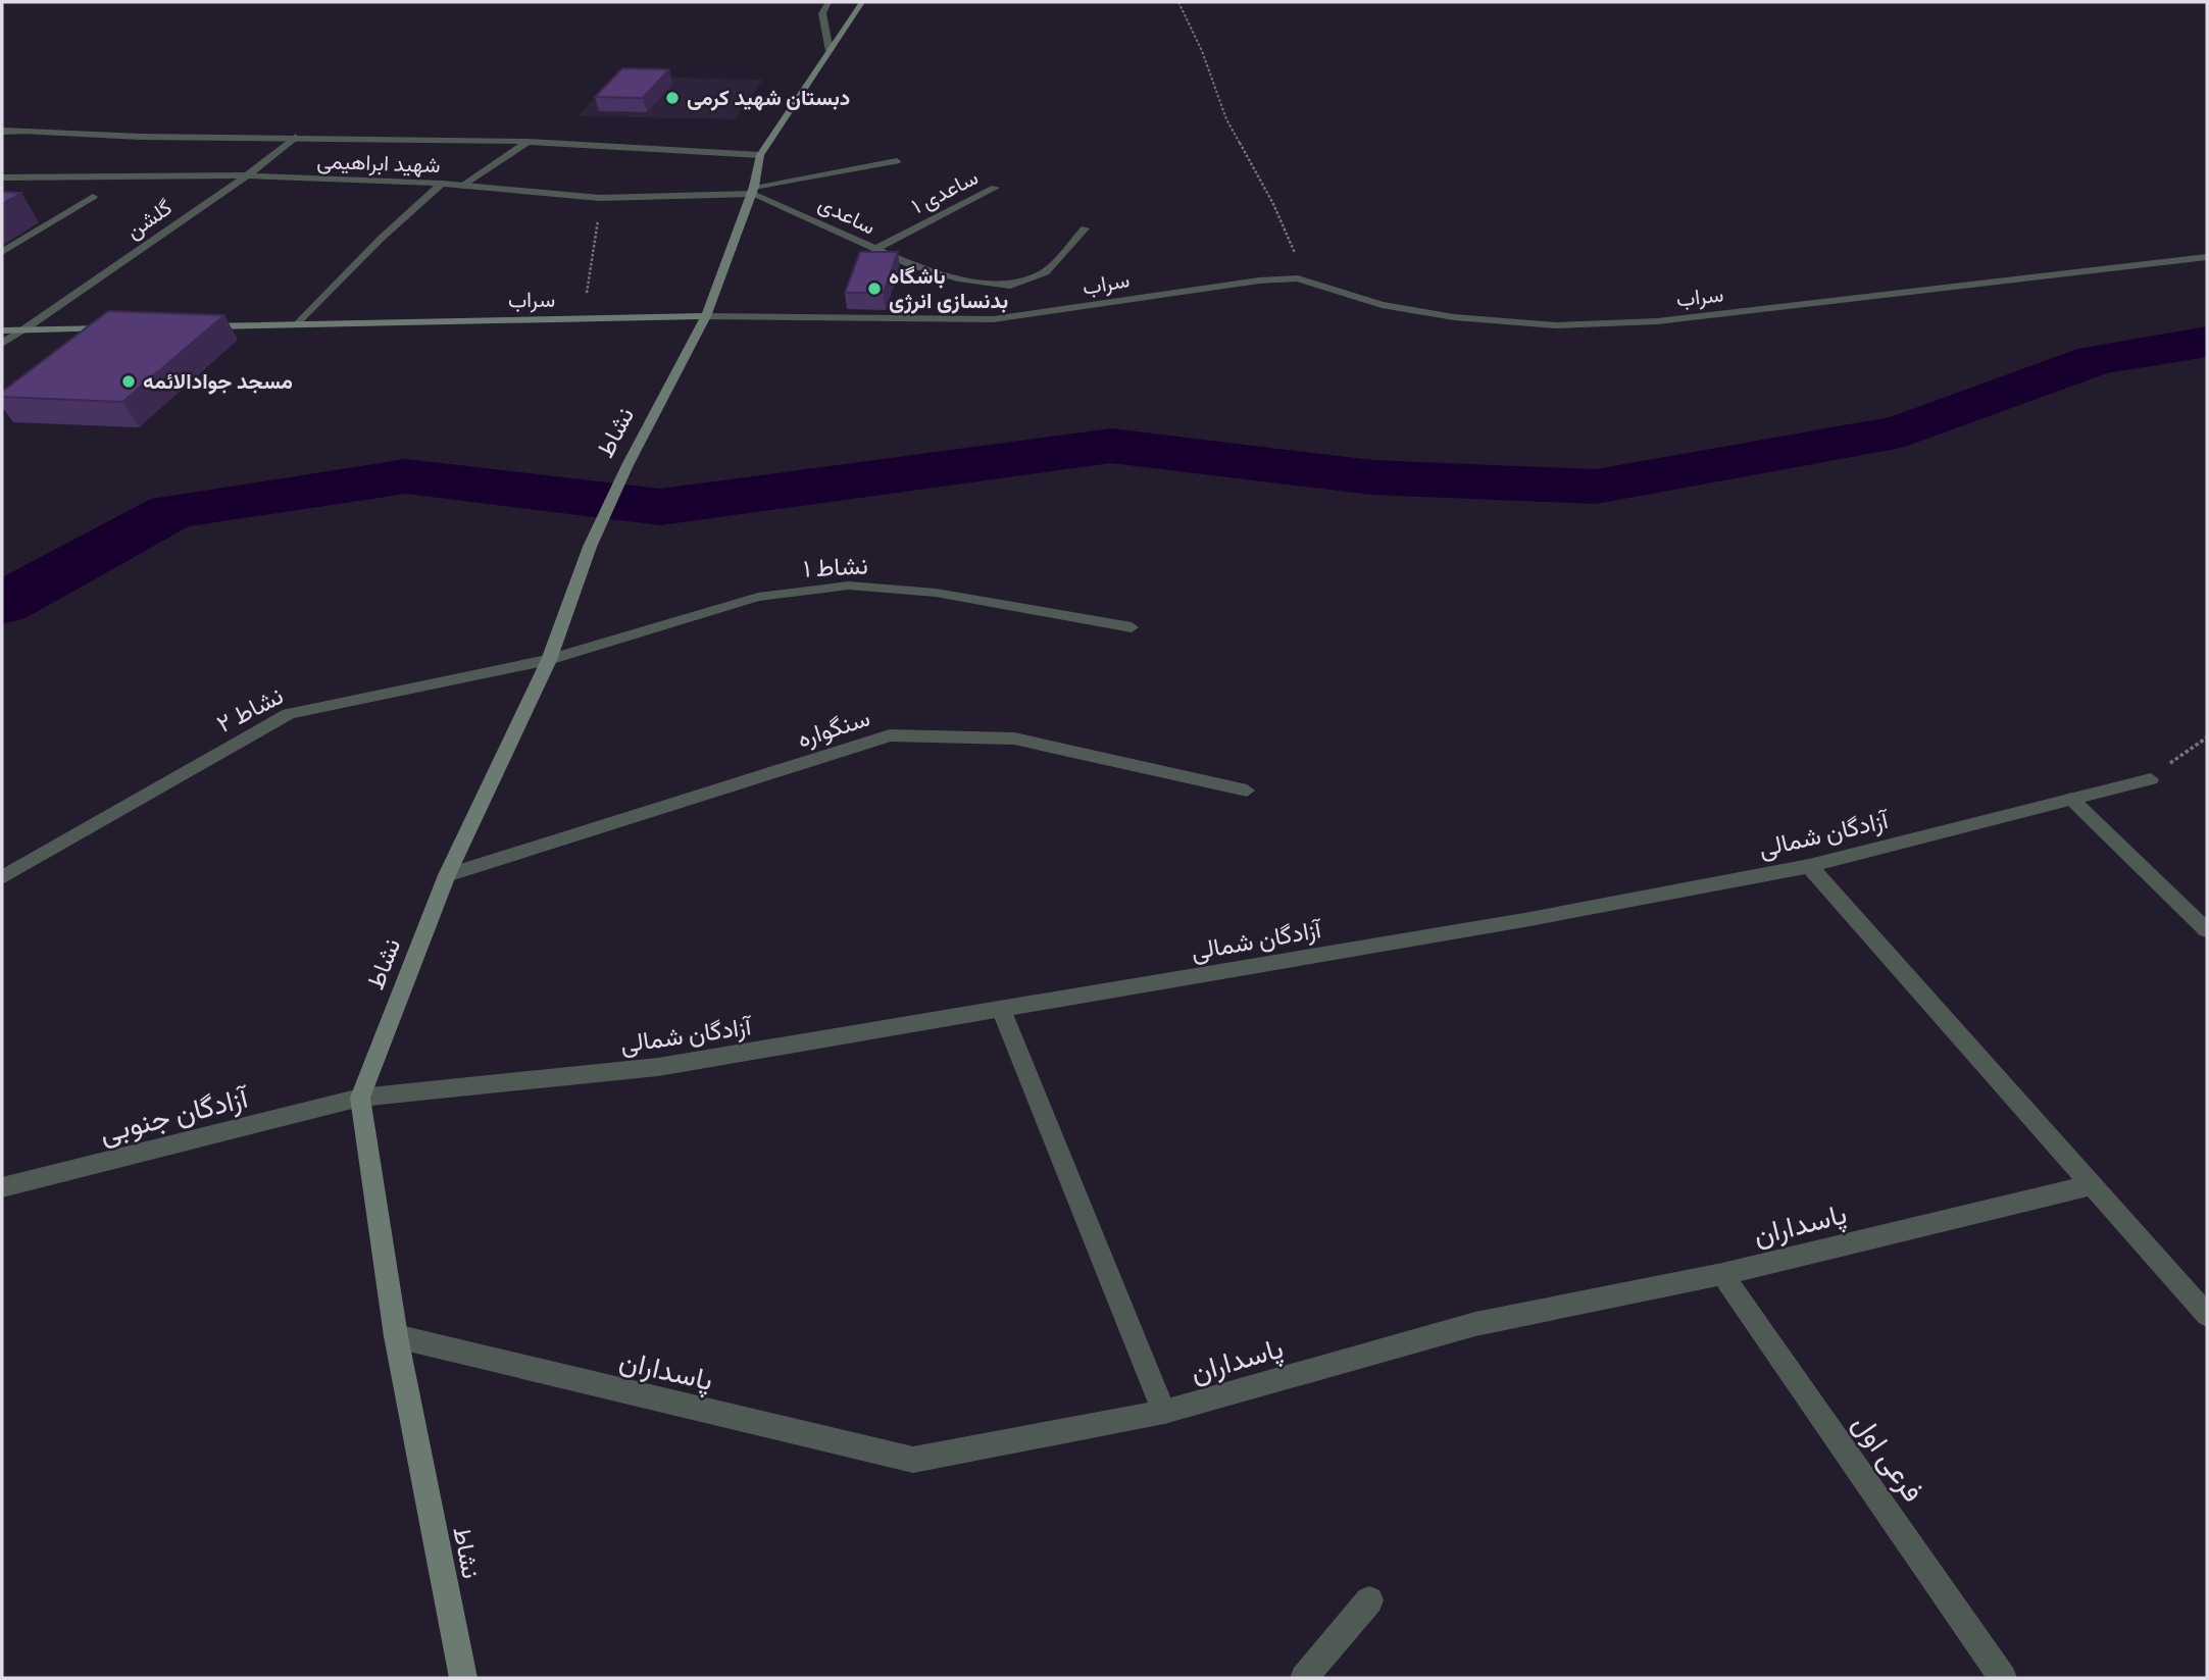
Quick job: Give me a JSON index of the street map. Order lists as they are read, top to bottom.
{
  "streets": {
    "main road": ["سراب", "نشاط"],
    "street": [
      "شهید ابراهیمی",
      "ساعدی ۱",
      "ساعدی",
      "گلشن",
      "نشاط ۱",
      "نشاط ۲",
      "سنگواره",
      "آزادگان شمالی",
      "آزادگان جنوبی",
      "پاسداران",
      "فرعی اول"
    ]
  },
  "crossings": [
    ["شهید ابراهیمی", "ساعدی"],
    ["شهید ابراهیمی", "گلشن"],
    ["شهید ابراهیمی", "نشاط"],
    ["ساعدی ۱", "ساعدی"],
    ["ساعدی", "نشاط"],
    ["سراب", "نشاط"],
    ["نشاط", "نشاط ۱"],
    ["نشاط", "نشاط ۲"],
    ["نشاط", "سنگواره"],
    ["نشاط", "آزادگان شمالی"],
    ["نشاط", "آزادگان جنوبی"],
    ["نشاط", "پاسداران"],
    ["نشاط ۱", "نشاط ۲"],
    ["آزادگان شمالی", "آزادگان جنوبی"],
    ["پاسداران", "فرعی اول"]
  ],
  "places": ["دبستان شهید کرمی", "باشگاه بدنسازی انرژی", "مسجد جوادالائمه"]
}
